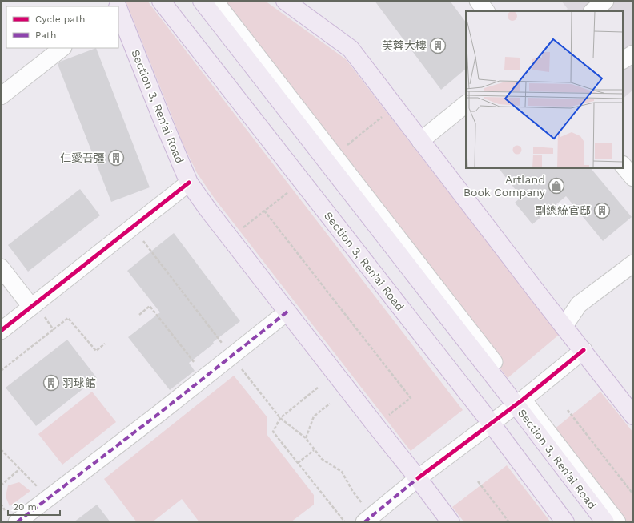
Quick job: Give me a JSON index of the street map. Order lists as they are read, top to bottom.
{
  "streets": {
    "main road": ["Section 3, Ren’ai Road"]
  },
  "places": {
    "building": [
      "芙蓉大樓",
      "仁愛吾彊",
      "副總統官邸",
      "羽球館"
    ],
    "shop": ["Artland Book Company"]
  },
  "legend": ["Cycle path", "Path"],
  "scale_bar": "20 m"
}
